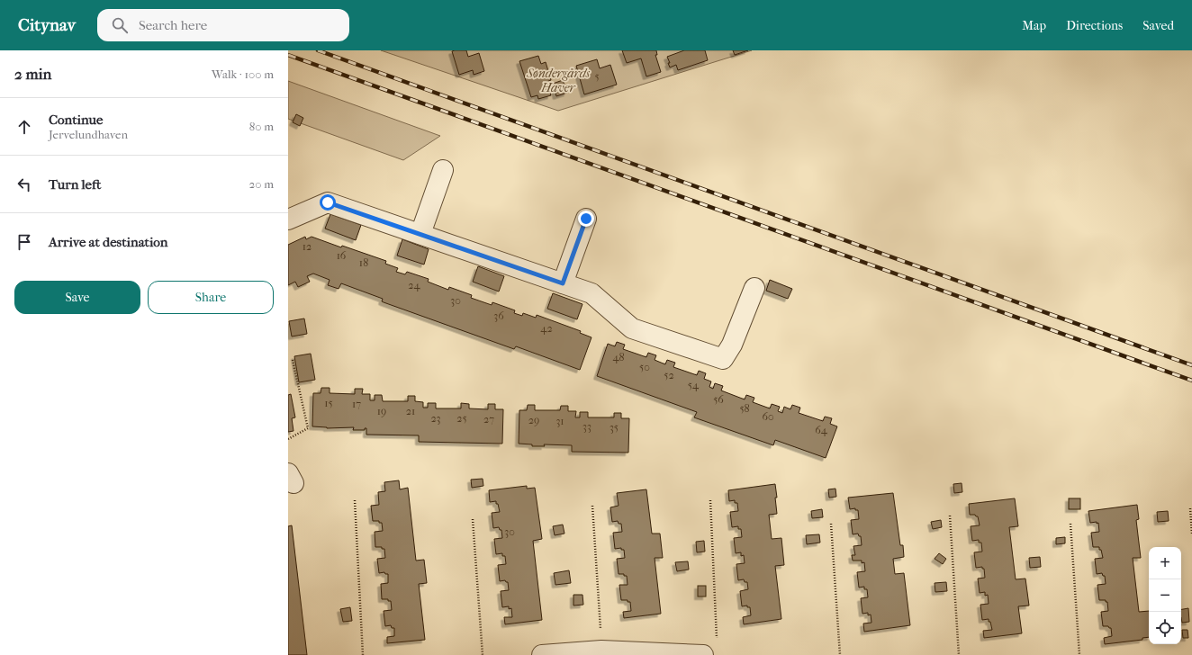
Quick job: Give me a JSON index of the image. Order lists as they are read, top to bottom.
{
  "parks": ["Søndergårds Haver"],
  "house_numbers": [
    "5",
    "12",
    "16",
    "18",
    "24",
    "30",
    "36",
    "42",
    "48",
    "50",
    "52",
    "54",
    "56",
    "15",
    "17",
    "58",
    "19",
    "21",
    "60",
    "23",
    "25",
    "27",
    "29",
    "31",
    "33",
    "35",
    "64",
    "30"
  ],
  "page": {
    "header": "Citynav",
    "search": "Search here",
    "nav": ["Map", "Directions", "Saved"],
    "heading": ["2 min", "Walk · 100 m"],
    "list": [
      ["Continue", "Jervelundhaven", "80 m"],
      ["Turn left", "20 m"],
      "Arrive at destination"
    ],
    "buttons": ["Save", "Share"],
    "map_buttons": ["+", "−"]
  }
}
